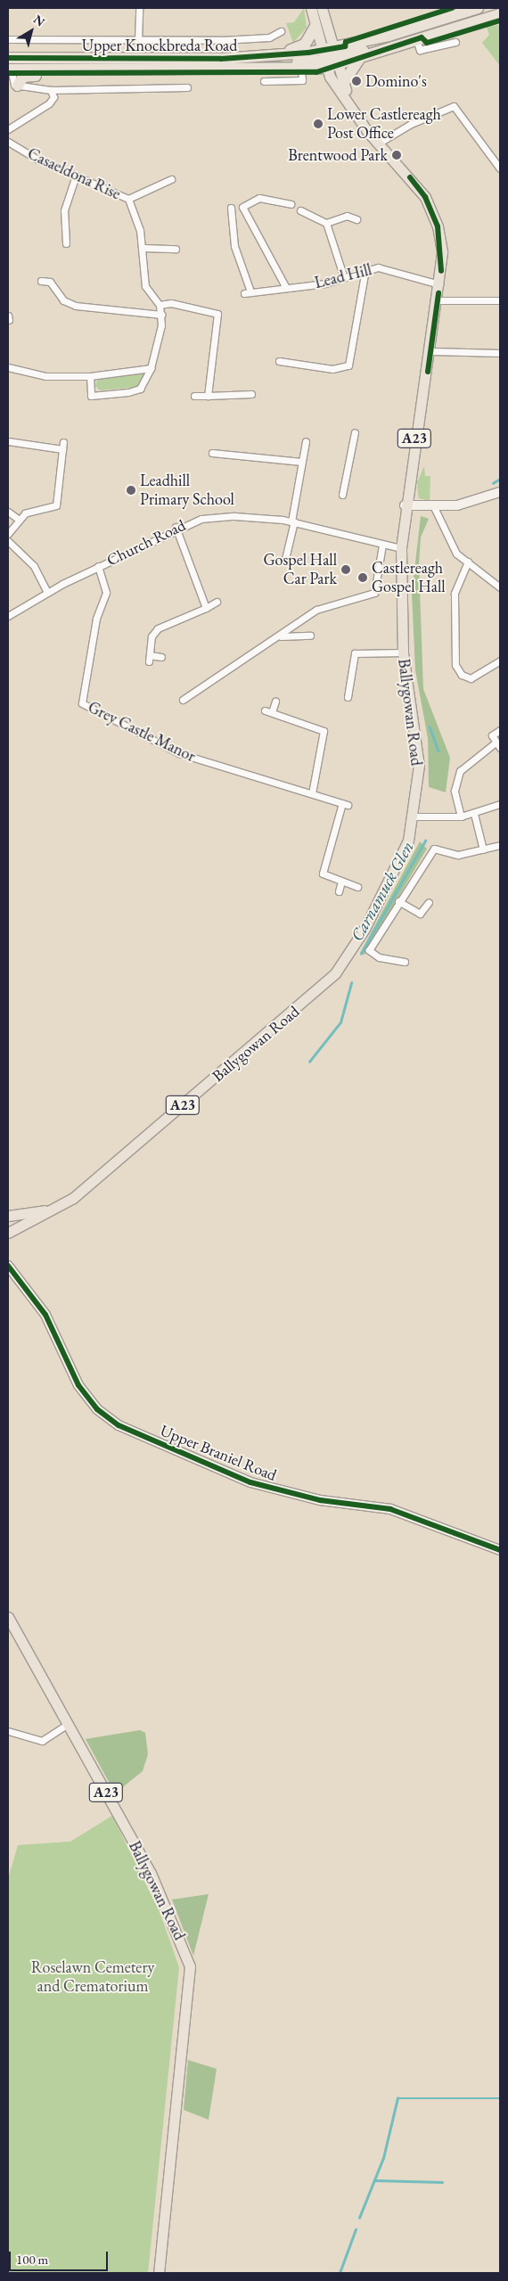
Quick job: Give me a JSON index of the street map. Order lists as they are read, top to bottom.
{
  "streets": {
    "highway": ["Upper Knockbreda Road"],
    "main road": ["A23", "Ballygowan Road"],
    "street": [
      "Casaeldona Rise",
      "Lead Hill",
      "Church Road",
      "Grey Castle Manor",
      "Upper Braniel Road"
    ]
  },
  "crossings": [
    ["Upper Knockbreda Road", "A23"],
    ["Upper Knockbreda Road", "Ballygowan Road"],
    ["Lead Hill", "Ballygowan Road"],
    ["A23", "Ballygowan Road"],
    ["Church Road", "Ballygowan Road"],
    ["Church Road", "Grey Castle Manor"]
  ],
  "water": ["Carnamuck Glen"],
  "parks": ["Roselawn Cemetery and Crematorium"],
  "places": [
    "Domino's",
    "Lower Castlereagh Post Office",
    "Brentwood Park",
    "Leadhill Primary School",
    "Gospel Hall Car Park",
    "Castlereagh Gospel Hall"
  ],
  "scale_bar": "100 m",
  "north": "top right"
}
